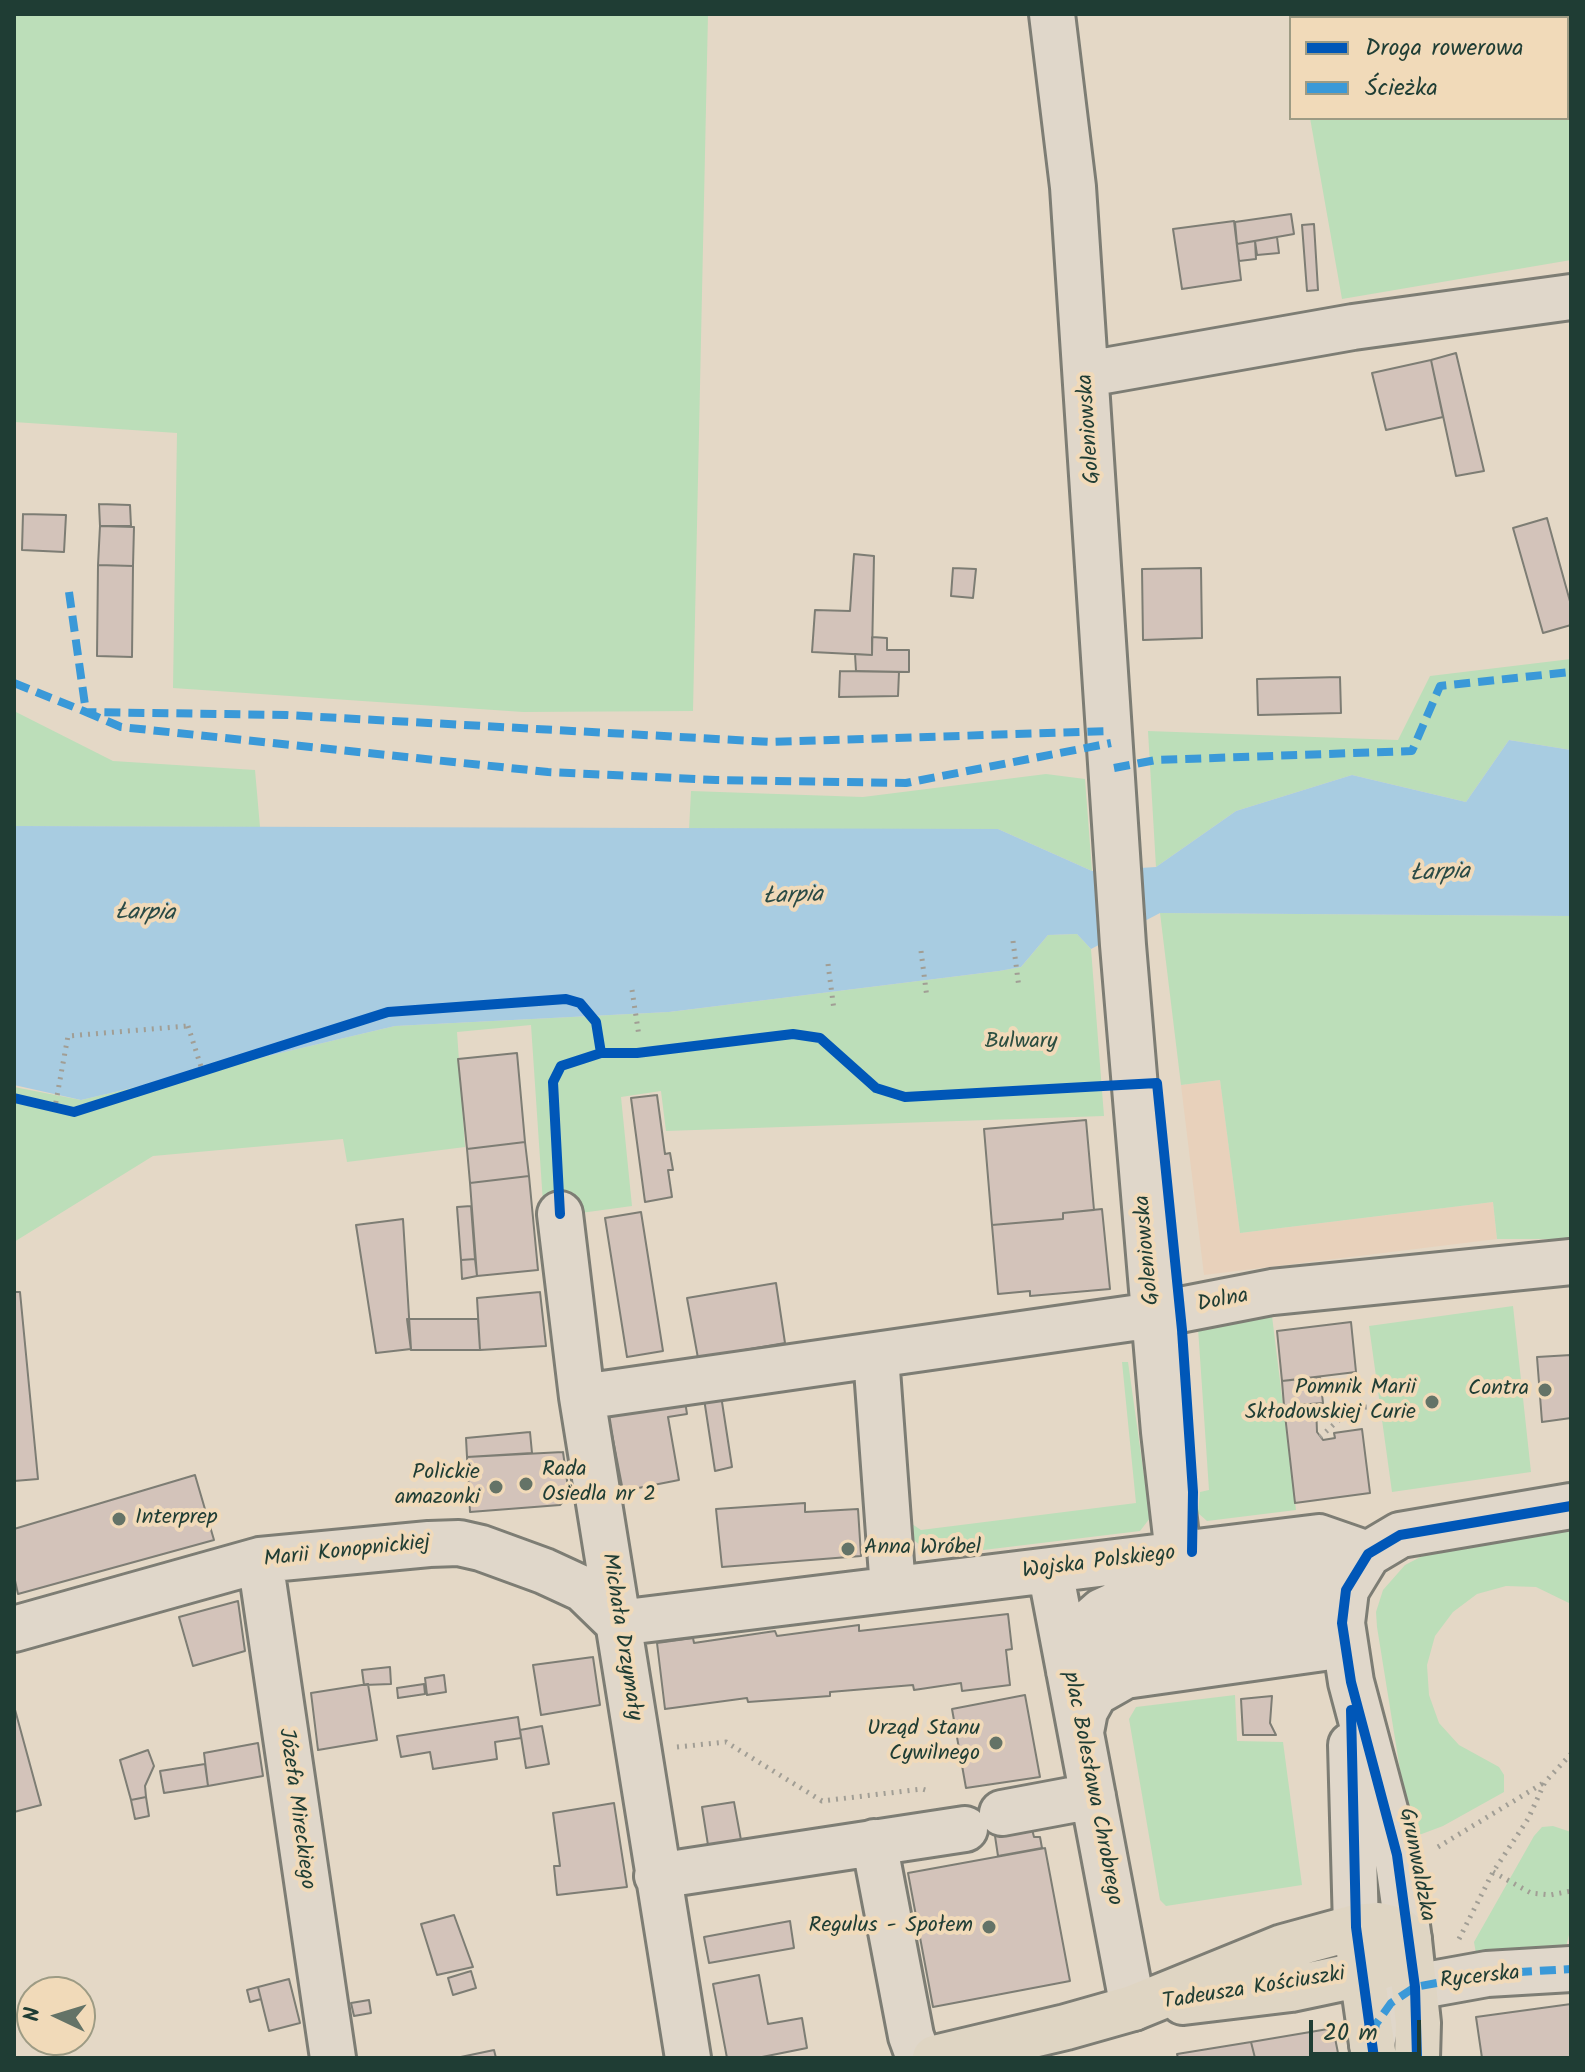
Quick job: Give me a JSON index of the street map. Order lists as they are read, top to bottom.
{
  "streets": {
    "main road": ["Grunwaldzka", "Tadeusza Kościuszki"],
    "street": [
      "Goleniowska",
      "Dolna",
      "Marii Konopnickiej",
      "Wojska Polskiego",
      "Michała Drzymały",
      "plac Bolesława Chrobrego",
      "Józefa Mireckiego",
      "Rycerska"
    ]
  },
  "crossings": [
    ["Goleniowska", "Dolna"],
    ["Goleniowska", "Wojska Polskiego"],
    ["Dolna", "Michała Drzymały"],
    ["Marii Konopnickiej", "Wojska Polskiego"],
    ["Marii Konopnickiej", "Michała Drzymały"],
    ["Marii Konopnickiej", "Józefa Mireckiego"],
    ["Wojska Polskiego", "Michała Drzymały"],
    ["Wojska Polskiego", "plac Bolesława Chrobrego"],
    ["Wojska Polskiego", "Grunwaldzka"],
    ["plac Bolesława Chrobrego", "Tadeusza Kościuszki"],
    ["Grunwaldzka", "Rycerska"],
    ["Grunwaldzka", "Tadeusza Kościuszki"]
  ],
  "water": ["Łarpia"],
  "parks": ["Bulwary"],
  "places": [
    "Contra",
    "Pomnik Marii Skłodowskiej Curie",
    "Rada Osiedla nr 2",
    "Polickie amazonki",
    "Interprep",
    "Anna Wróbel",
    "Urząd Stanu Cywilnego",
    "Regulus - Społem"
  ],
  "legend": ["Droga rowerowa", "Ścieżka"],
  "scale_bar": "20 m",
  "north": "left"
}
